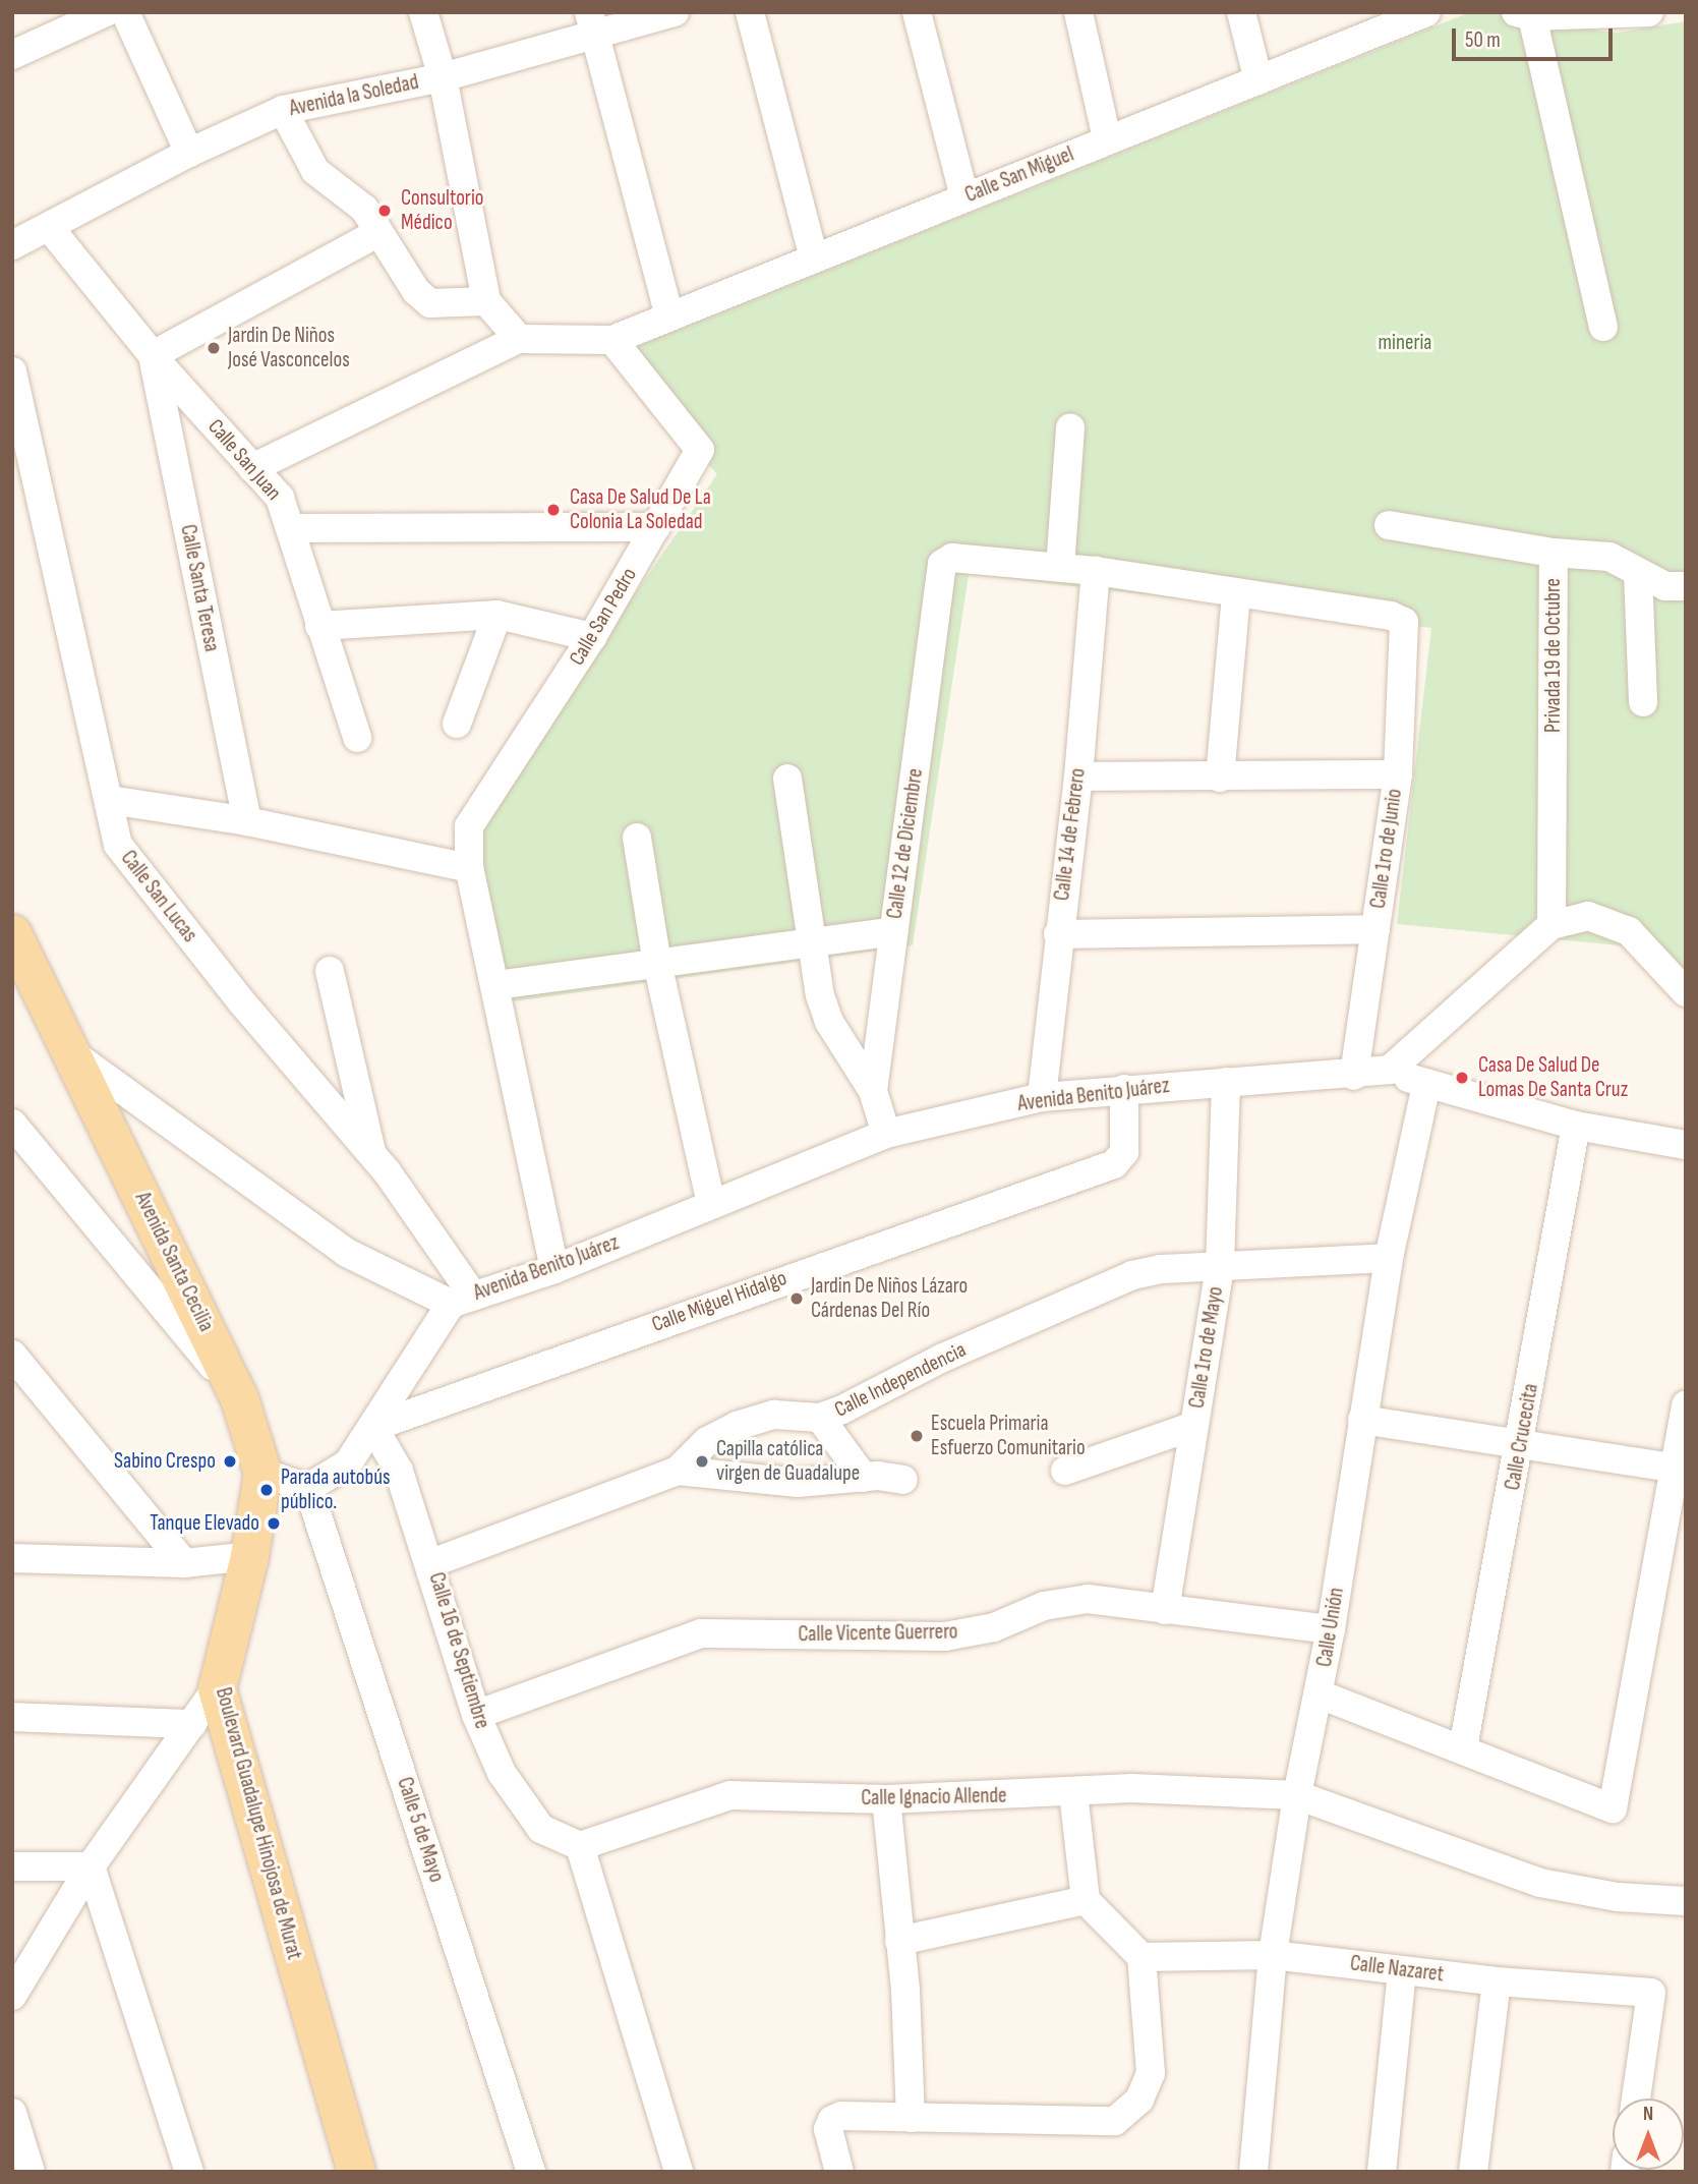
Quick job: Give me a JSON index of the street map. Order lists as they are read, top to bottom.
{
  "streets": {
    "main road": ["Avenida Santa Cecilia", "Boulevard Guadalupe Hinojosa de Murat"],
    "street": [
      "Avenida la Soledad",
      "Calle San Miguel",
      "Calle San Juan",
      "Calle Santa Teresa",
      "Calle San Pedro",
      "Privada 19 de Octubre",
      "Calle 14 de Febrero",
      "Calle 12 de Diciembre",
      "Calle 1ro de Junio",
      "Calle San Lucas",
      "Avenida Benito Juárez",
      "Calle Miguel Hidalgo",
      "Calle 1ro de Mayo",
      "Calle Independencia",
      "Calle Crucecita",
      "Calle Unión",
      "Calle Vicente Guerrero",
      "Calle 16 de Septiembre",
      "Calle Ignacio Allende",
      "Calle 5 de Mayo",
      "Calle Nazaret"
    ]
  },
  "crossings": [
    ["Avenida la Soledad", "Calle San Juan"],
    ["Calle San Miguel", "Calle San Pedro"],
    ["Calle San Juan", "Calle Santa Teresa"],
    ["Calle San Pedro", "Avenida Benito Juárez"],
    ["Calle 14 de Febrero", "Avenida Benito Juárez"],
    ["Calle 12 de Diciembre", "Avenida Benito Juárez"],
    ["Calle 1ro de Junio", "Avenida Benito Juárez"],
    ["Calle San Lucas", "Avenida Benito Juárez"],
    ["Avenida Benito Juárez", "Avenida Santa Cecilia"],
    ["Avenida Benito Juárez", "Calle Miguel Hidalgo"],
    ["Avenida Benito Juárez", "Calle 1ro de Mayo"],
    ["Avenida Benito Juárez", "Calle 16 de Septiembre"],
    ["Avenida Benito Juárez", "Calle 5 de Mayo"],
    ["Avenida Santa Cecilia", "Boulevard Guadalupe Hinojosa de Murat"],
    ["Calle Miguel Hidalgo", "Calle 16 de Septiembre"],
    ["Calle 1ro de Mayo", "Calle Independencia"],
    ["Calle 1ro de Mayo", "Calle Vicente Guerrero"],
    ["Calle Independencia", "Calle Unión"],
    ["Calle Independencia", "Calle 16 de Septiembre"],
    ["Calle Unión", "Calle Vicente Guerrero"],
    ["Calle Unión", "Calle Ignacio Allende"],
    ["Calle Unión", "Calle Nazaret"],
    ["Calle Vicente Guerrero", "Calle 16 de Septiembre"],
    ["Calle 16 de Septiembre", "Calle Ignacio Allende"]
  ],
  "parks": ["mineria"],
  "places": [
    "Consultorio Médico",
    "Jardin De Niños José Vasconcelos",
    "Casa De Salud De La Colonia La Soledad",
    "Casa De Salud De Lomas De Santa Cruz",
    "Jardin De Niños Lázaro Cárdenas Del Río",
    "Escuela Primaria Esfuerzo Comunitario",
    "Sabino Crespo",
    "Capilla católica virgen de Guadalupe",
    "Parada autobús público.",
    "Tanque Elevado"
  ],
  "scale_bar": "50 m",
  "north": "top"
}
